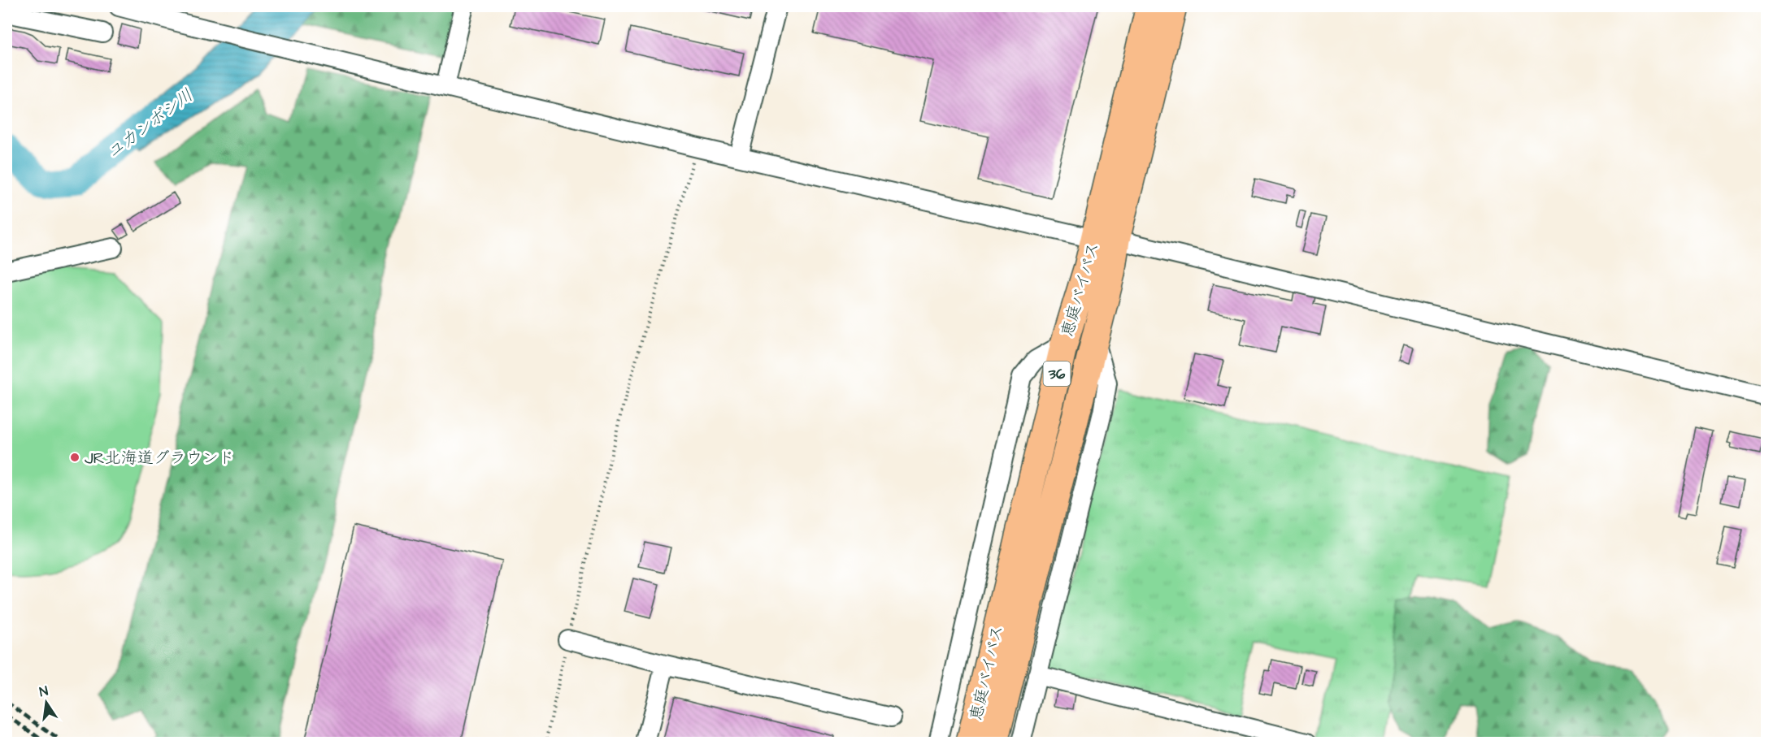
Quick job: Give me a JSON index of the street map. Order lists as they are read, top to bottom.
{
  "streets": {
    "highway": ["恵庭バイパス", "36"]
  },
  "water": ["ユカンボシ川"],
  "places": ["JR北海道グラウンド"],
  "north": "top"
}
